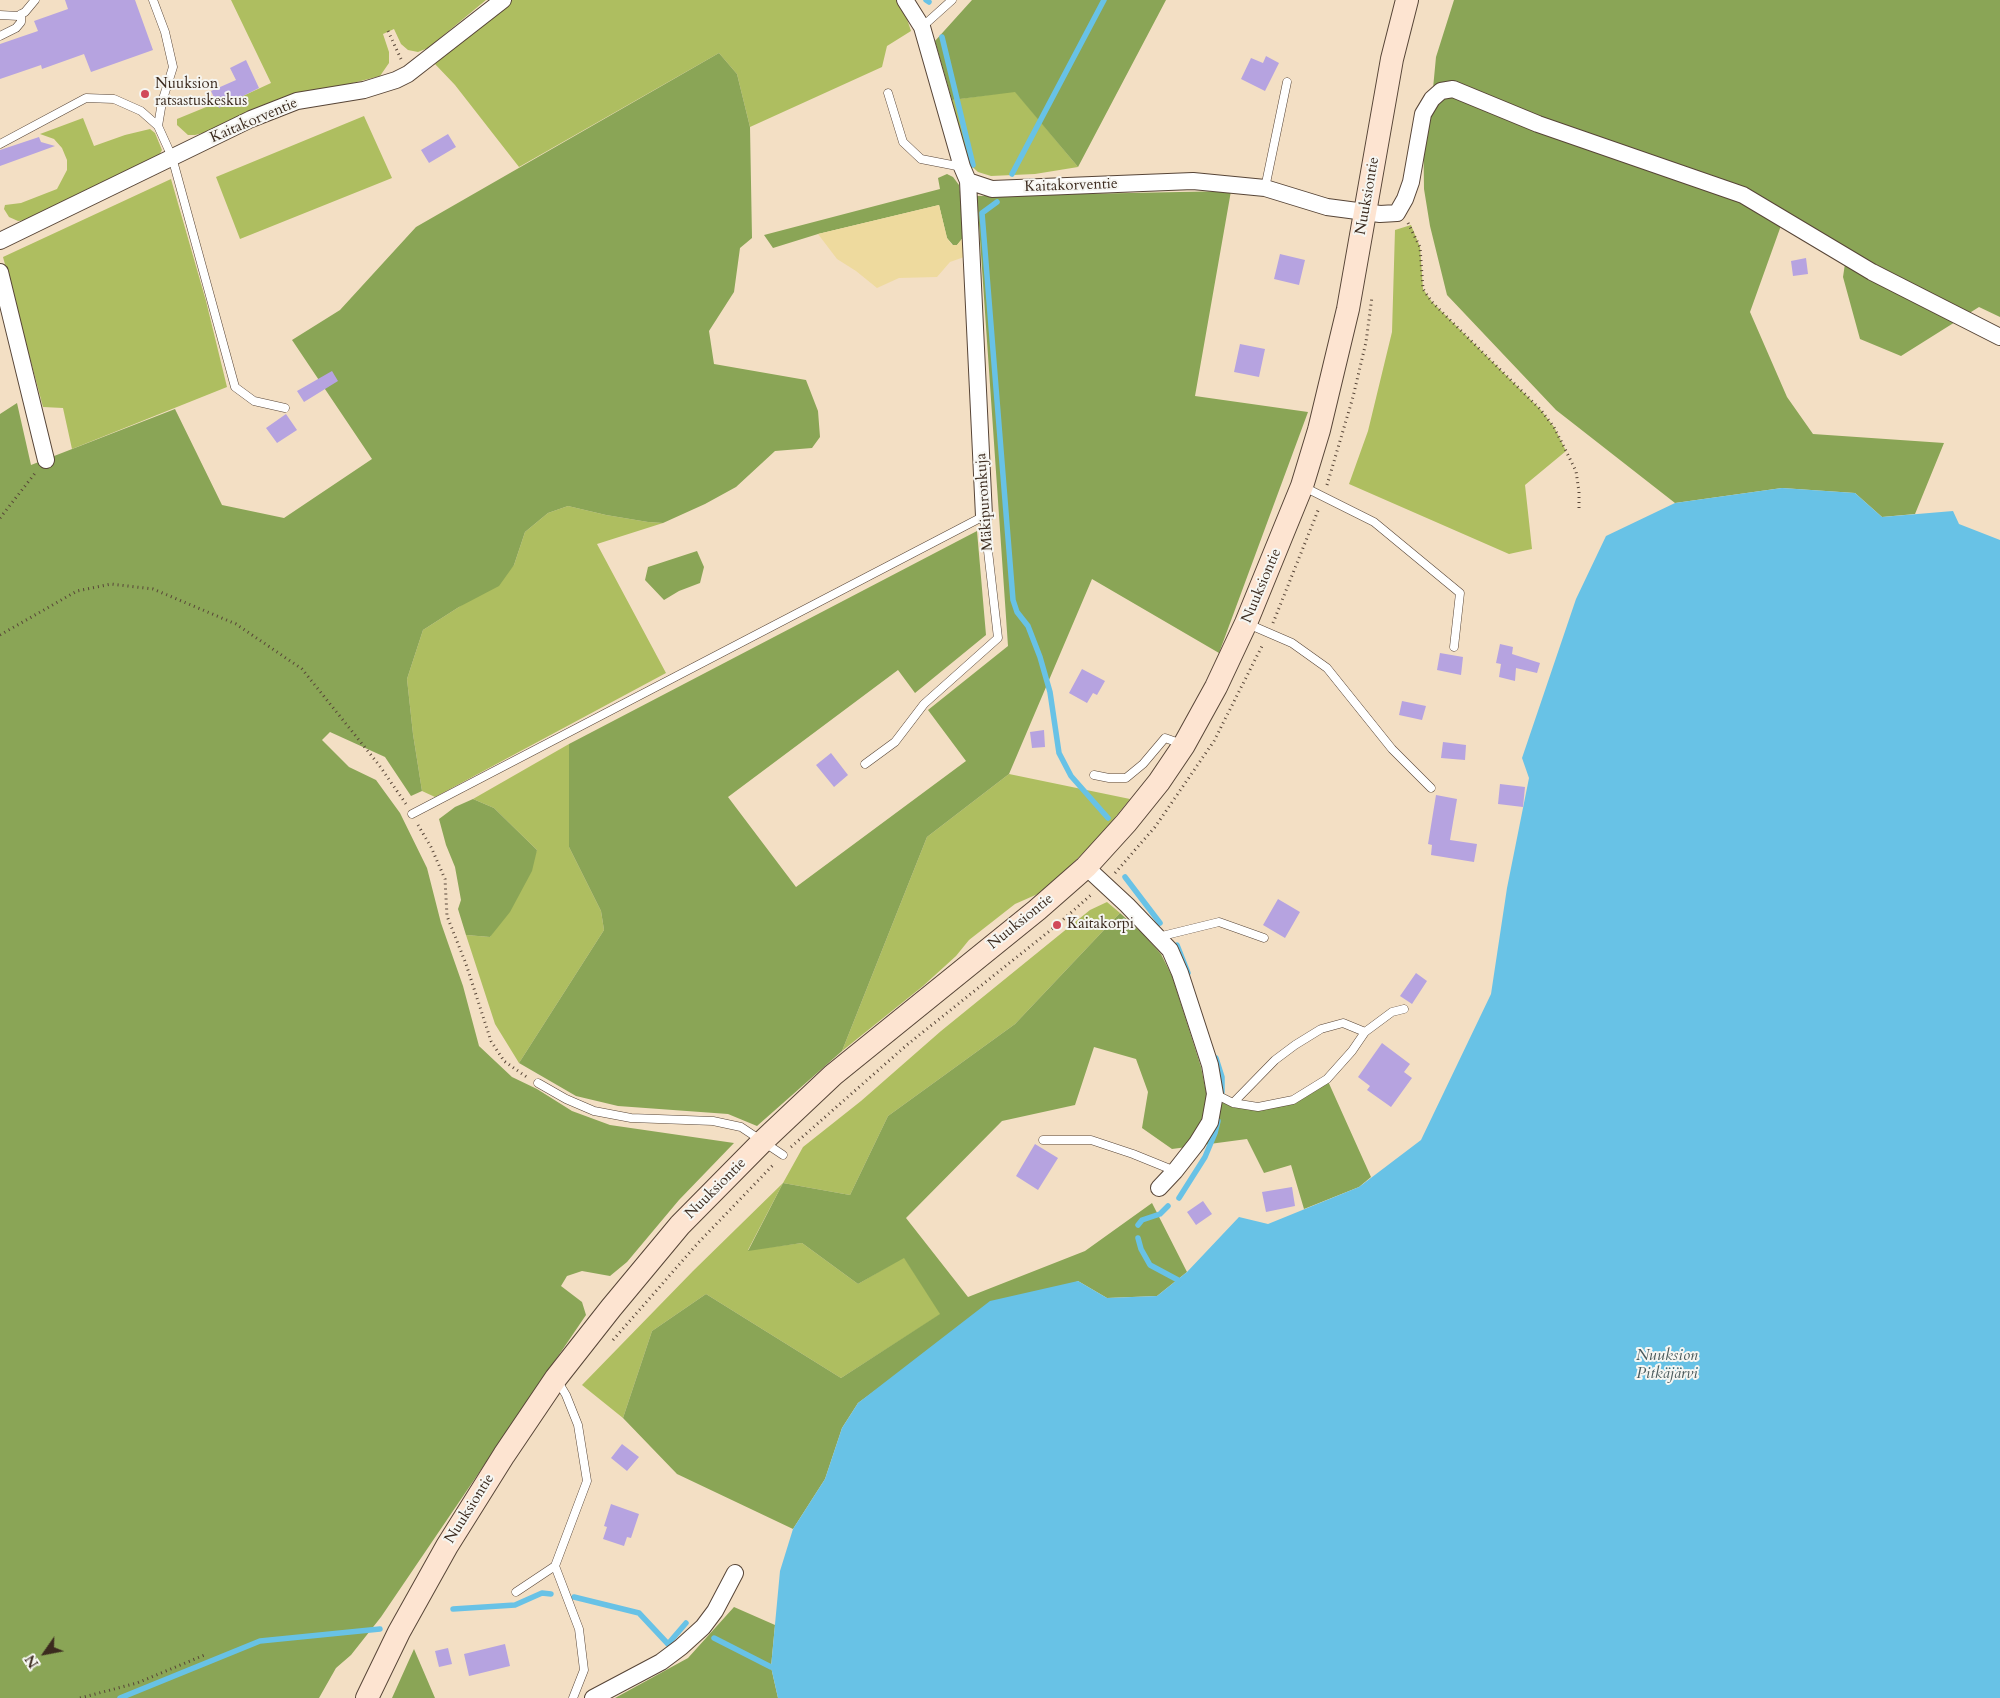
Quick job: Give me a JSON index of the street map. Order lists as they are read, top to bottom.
{
  "streets": {
    "street": ["Kaitakorventie", "Nuuksiontie", "Mäkipuronkuja"]
  },
  "crossings": [
    ["Kaitakorventie", "Nuuksiontie"],
    ["Kaitakorventie", "Mäkipuronkuja"]
  ],
  "water": ["Nuuksion Pitkäjärvi"],
  "places": ["Nuuksion ratsastuskeskus", "Kaitakorpi"],
  "north": "bottom left"
}
